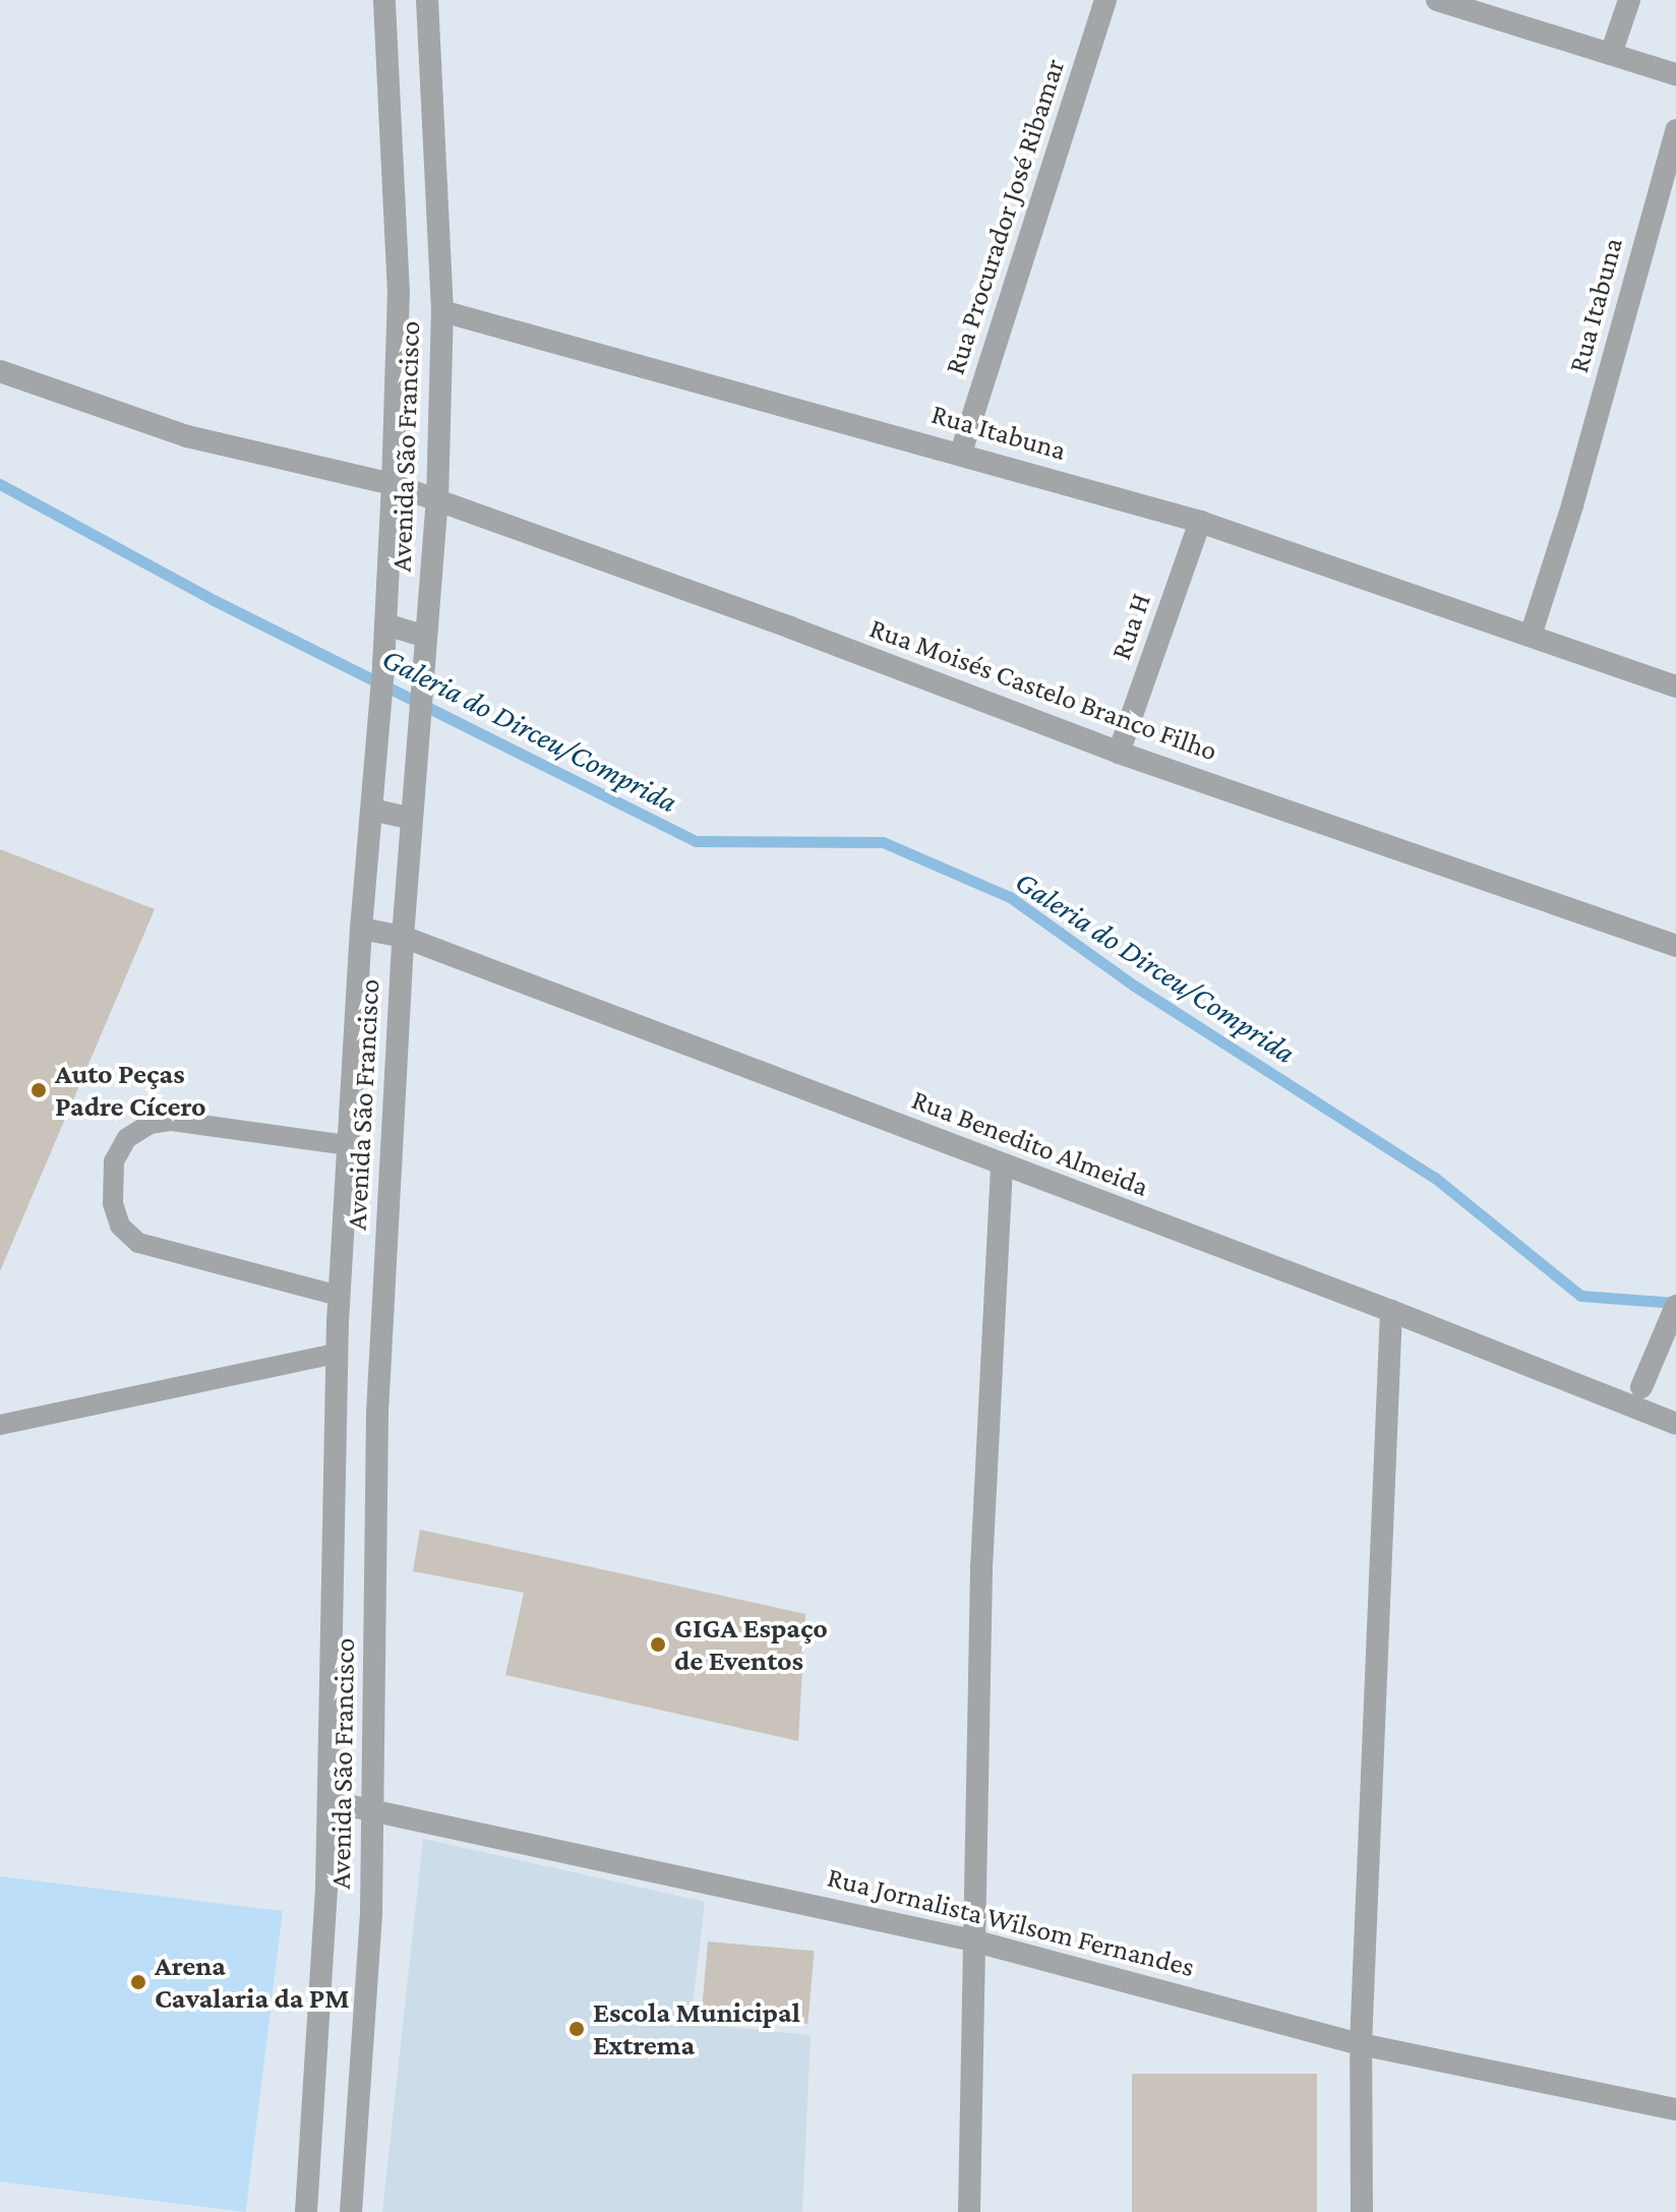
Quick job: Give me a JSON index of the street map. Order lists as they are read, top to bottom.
{
  "streets": {
    "street": [
      "Rua Procurador José Ribamar",
      "Rua Itabuna",
      "Avenida São Francisco",
      "Rua H",
      "Rua Moisés Castelo Branco Filho",
      "Rua Benedito Almeida",
      "Rua Jornalista Wilsom Fernandes"
    ]
  },
  "crossings": [
    ["Rua Procurador José Ribamar", "Rua Itabuna"],
    ["Rua Itabuna", "Avenida São Francisco"],
    ["Rua Itabuna", "Rua H"],
    ["Avenida São Francisco", "Rua Moisés Castelo Branco Filho"],
    ["Avenida São Francisco", "Rua Benedito Almeida"],
    ["Avenida São Francisco", "Rua Jornalista Wilsom Fernandes"],
    ["Rua H", "Rua Moisés Castelo Branco Filho"]
  ],
  "water": ["Galeria do Dirceu/Comprida"],
  "places": [
    "Auto Peças Padre Cícero",
    "GIGA Espaço de Eventos",
    "Arena Cavalaria da PM",
    "Escola Municipal Extrema"
  ]
}
